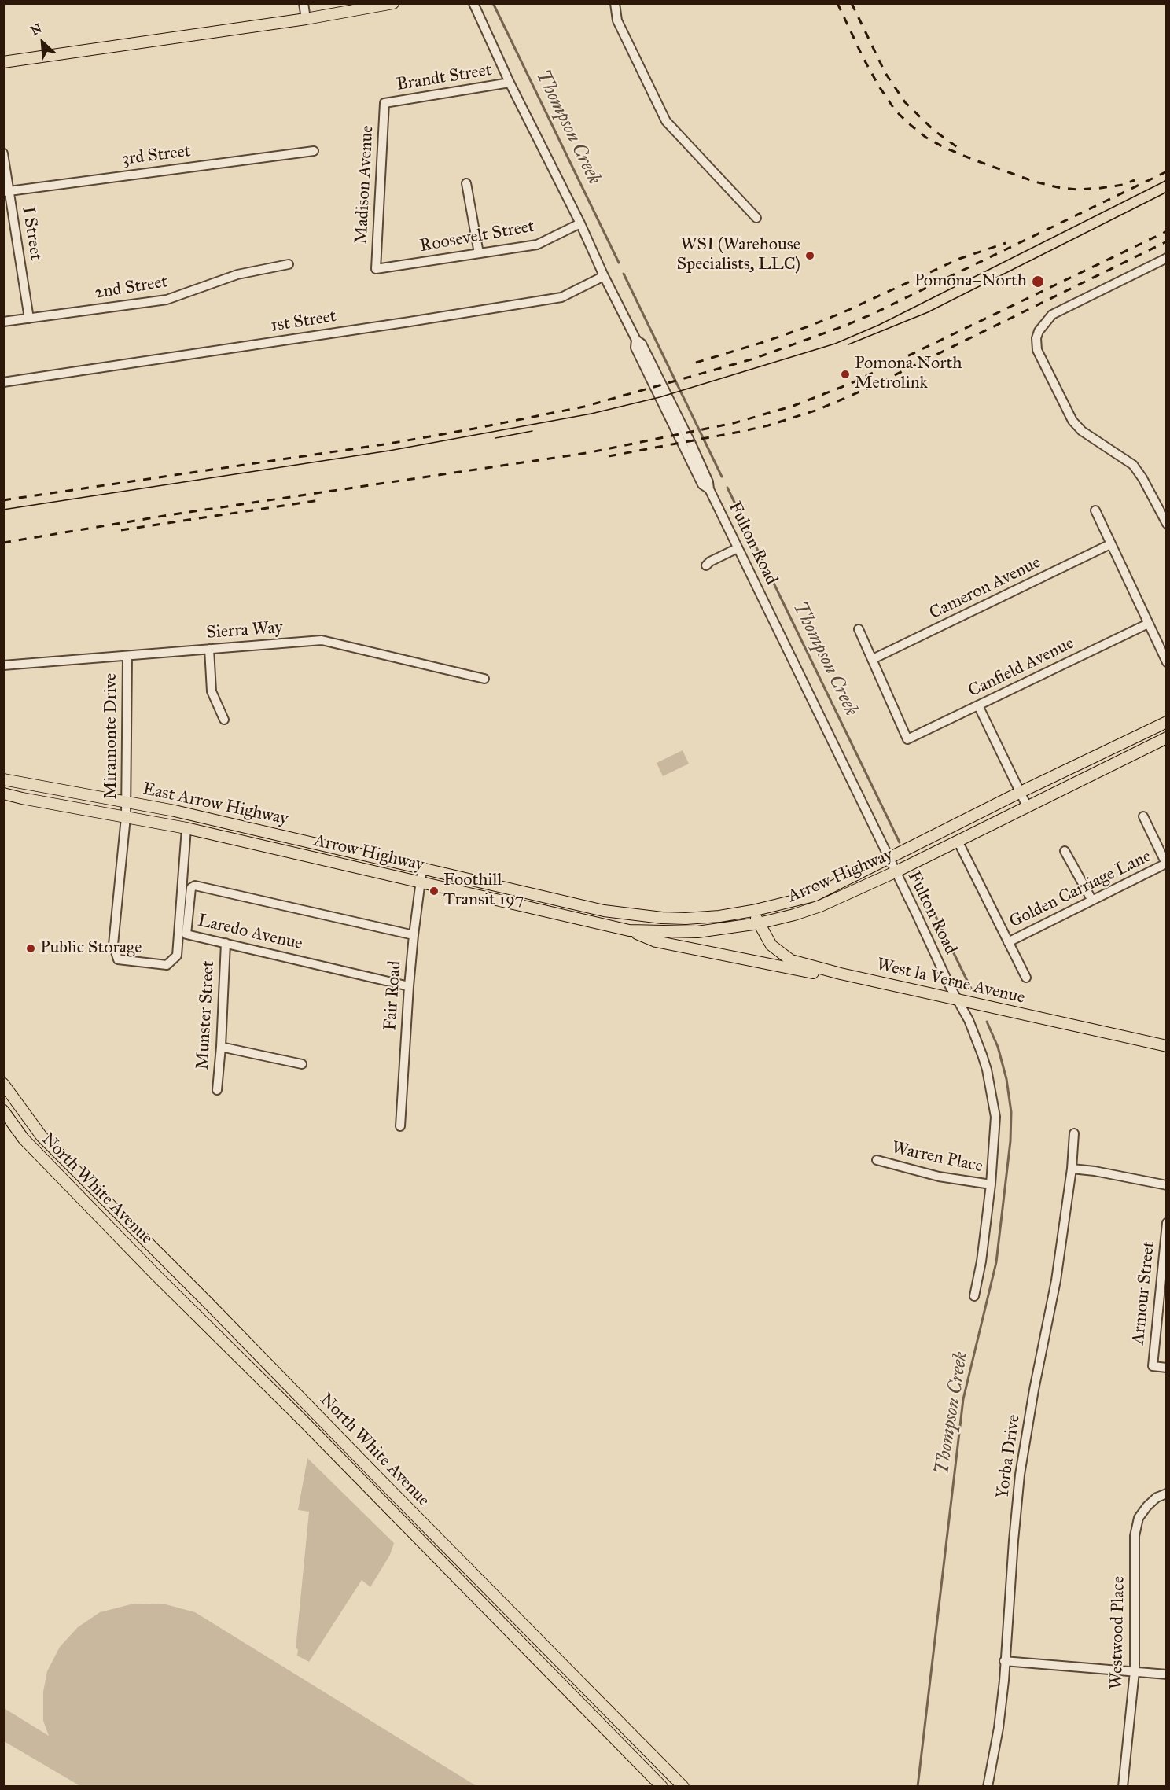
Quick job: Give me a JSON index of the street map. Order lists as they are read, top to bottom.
{
  "streets": {
    "main road": [
      "East Arrow Highway",
      "Arrow Highway",
      "West la Verne Avenue",
      "North White Avenue"
    ],
    "street": [
      "Brandt Street",
      "3rd Street",
      "Madison Avenue",
      "I Street",
      "Roosevelt Street",
      "2nd Street",
      "1st Street",
      "Fulton Road",
      "Cameron Avenue",
      "Sierra Way",
      "Canfield Avenue",
      "Miramonte Drive",
      "Golden Carriage Lane",
      "Laredo Avenue",
      "Fair Road",
      "Munster Street",
      "Warren Place",
      "Armour Street",
      "Yorba Drive",
      "Westwood Place"
    ]
  },
  "crossings": [
    ["Brandt Street", "Madison Avenue"],
    ["Brandt Street", "Fulton Road"],
    ["3rd Street", "I Street"],
    ["Madison Avenue", "Roosevelt Street"],
    ["I Street", "2nd Street"],
    ["Roosevelt Street", "Fulton Road"],
    ["1st Street", "Fulton Road"],
    ["Fulton Road", "Arrow Highway"],
    ["Fulton Road", "West la Verne Avenue"],
    ["Fulton Road", "Warren Place"],
    ["Cameron Avenue", "Canfield Avenue"],
    ["Sierra Way", "Miramonte Drive"],
    ["Miramonte Drive", "East Arrow Highway"],
    ["Miramonte Drive", "Arrow Highway"],
    ["East Arrow Highway", "Arrow Highway"],
    ["East Arrow Highway", "West la Verne Avenue"],
    ["East Arrow Highway", "Fair Road"],
    ["Arrow Highway", "West la Verne Avenue"],
    ["Arrow Highway", "Fair Road"],
    ["Laredo Avenue", "Fair Road"],
    ["Laredo Avenue", "Munster Street"]
  ],
  "water": ["Thompson Creek"],
  "places": [
    "WSI (Warehouse Specialists, LLC)",
    "Pomona–North",
    "Pomona North Metrolink",
    "Foothill Transit 197",
    "Public Storage"
  ],
  "north": "top left"
}
